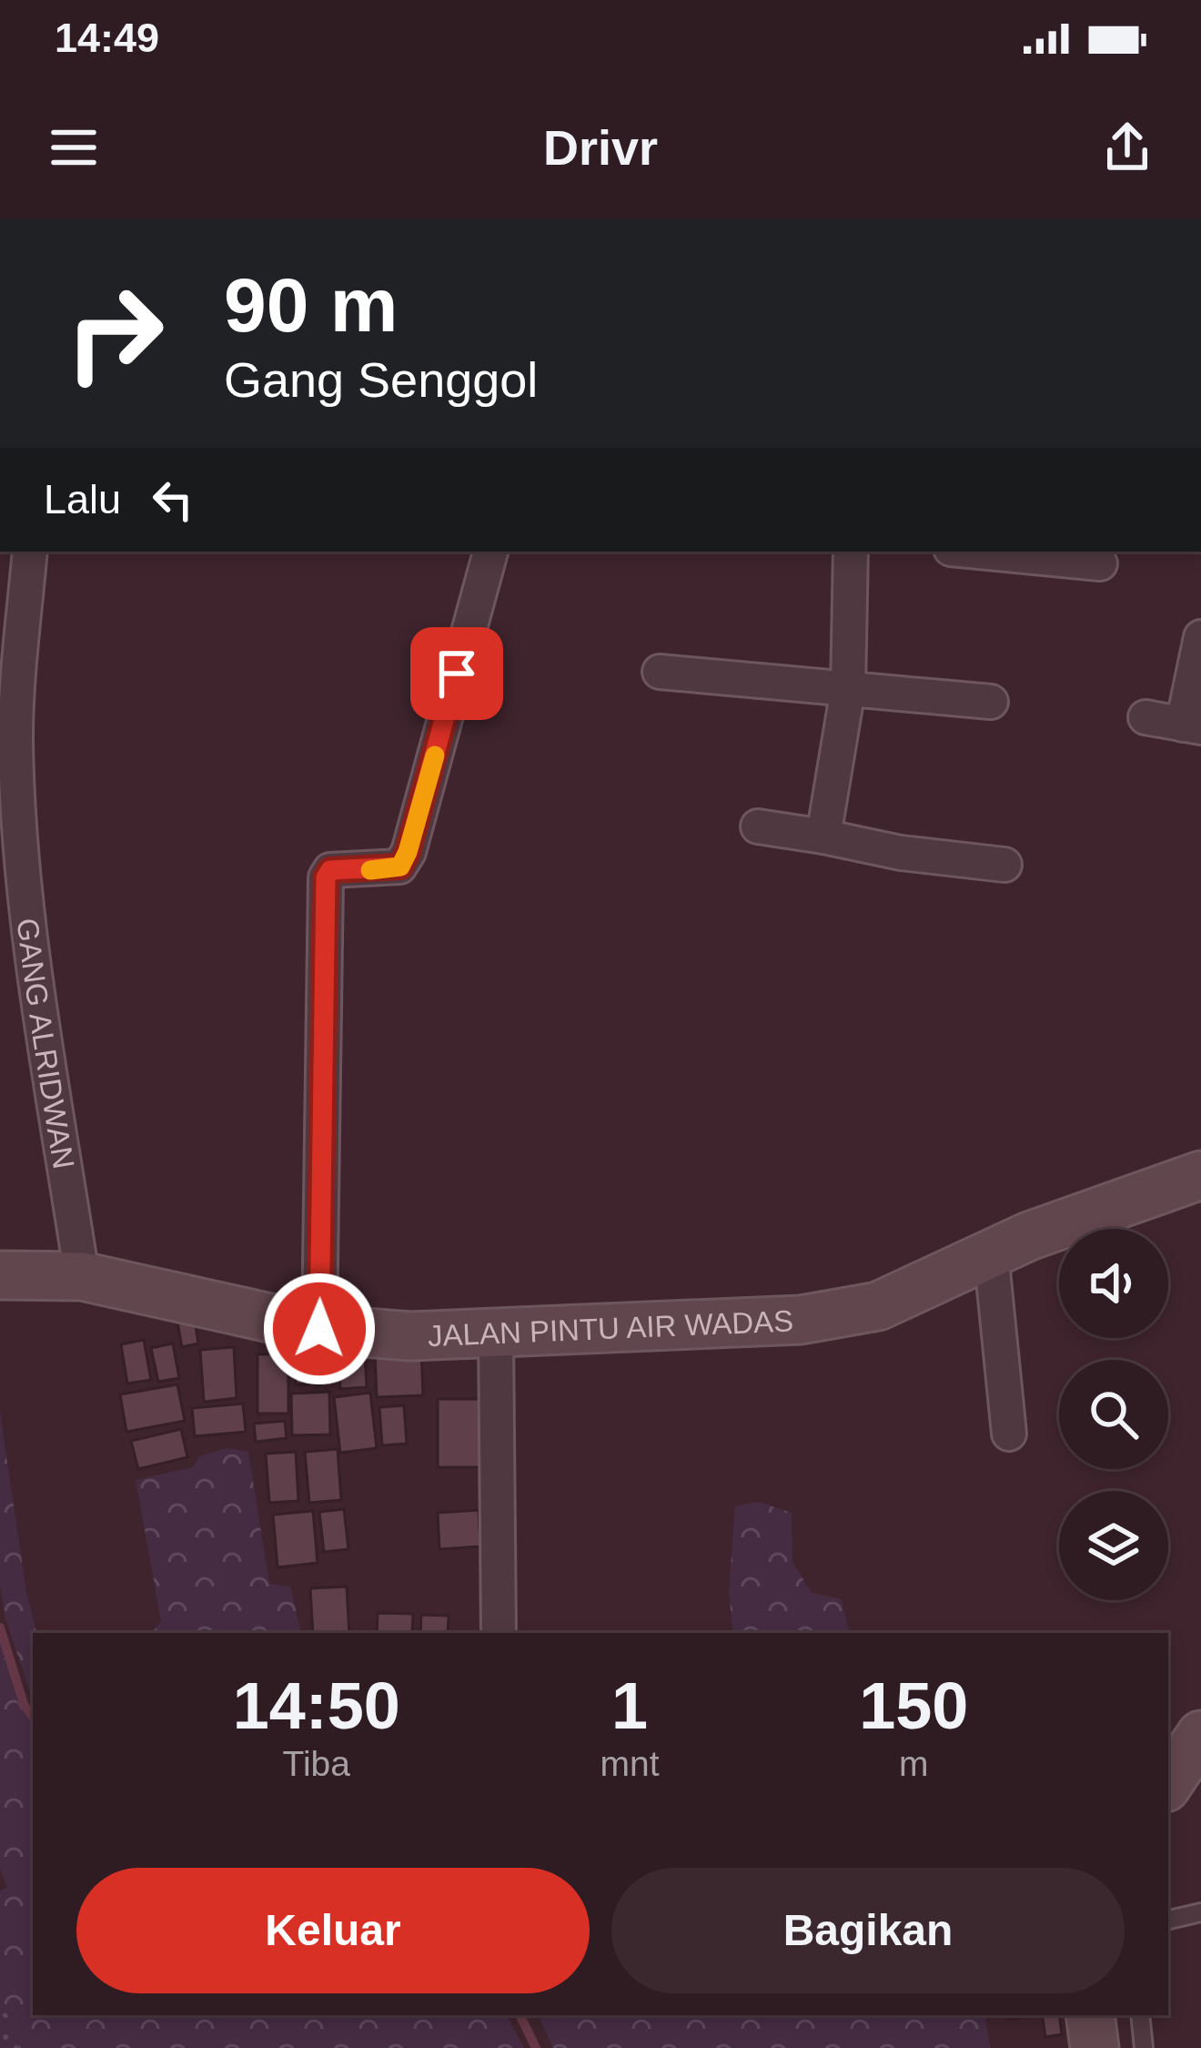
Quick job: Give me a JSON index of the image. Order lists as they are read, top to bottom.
{
  "streets": {
    "main road": ["JALAN PINTU AIR WADAS"],
    "street": ["GANG ALRIDWAN"]
  },
  "crossings": [
    ["GANG ALRIDWAN", "JALAN PINTU AIR WADAS"]
  ],
  "page": {
    "status": "14:49",
    "header": "Drivr",
    "turn": ["90 m", "Gang Senggol"],
    "then": "Lalu",
    "eta": [
      "14:50",
      "Tiba",
      "1",
      "mnt",
      "150",
      "m"
    ],
    "buttons": ["Keluar", "Bagikan"]
  }
}
